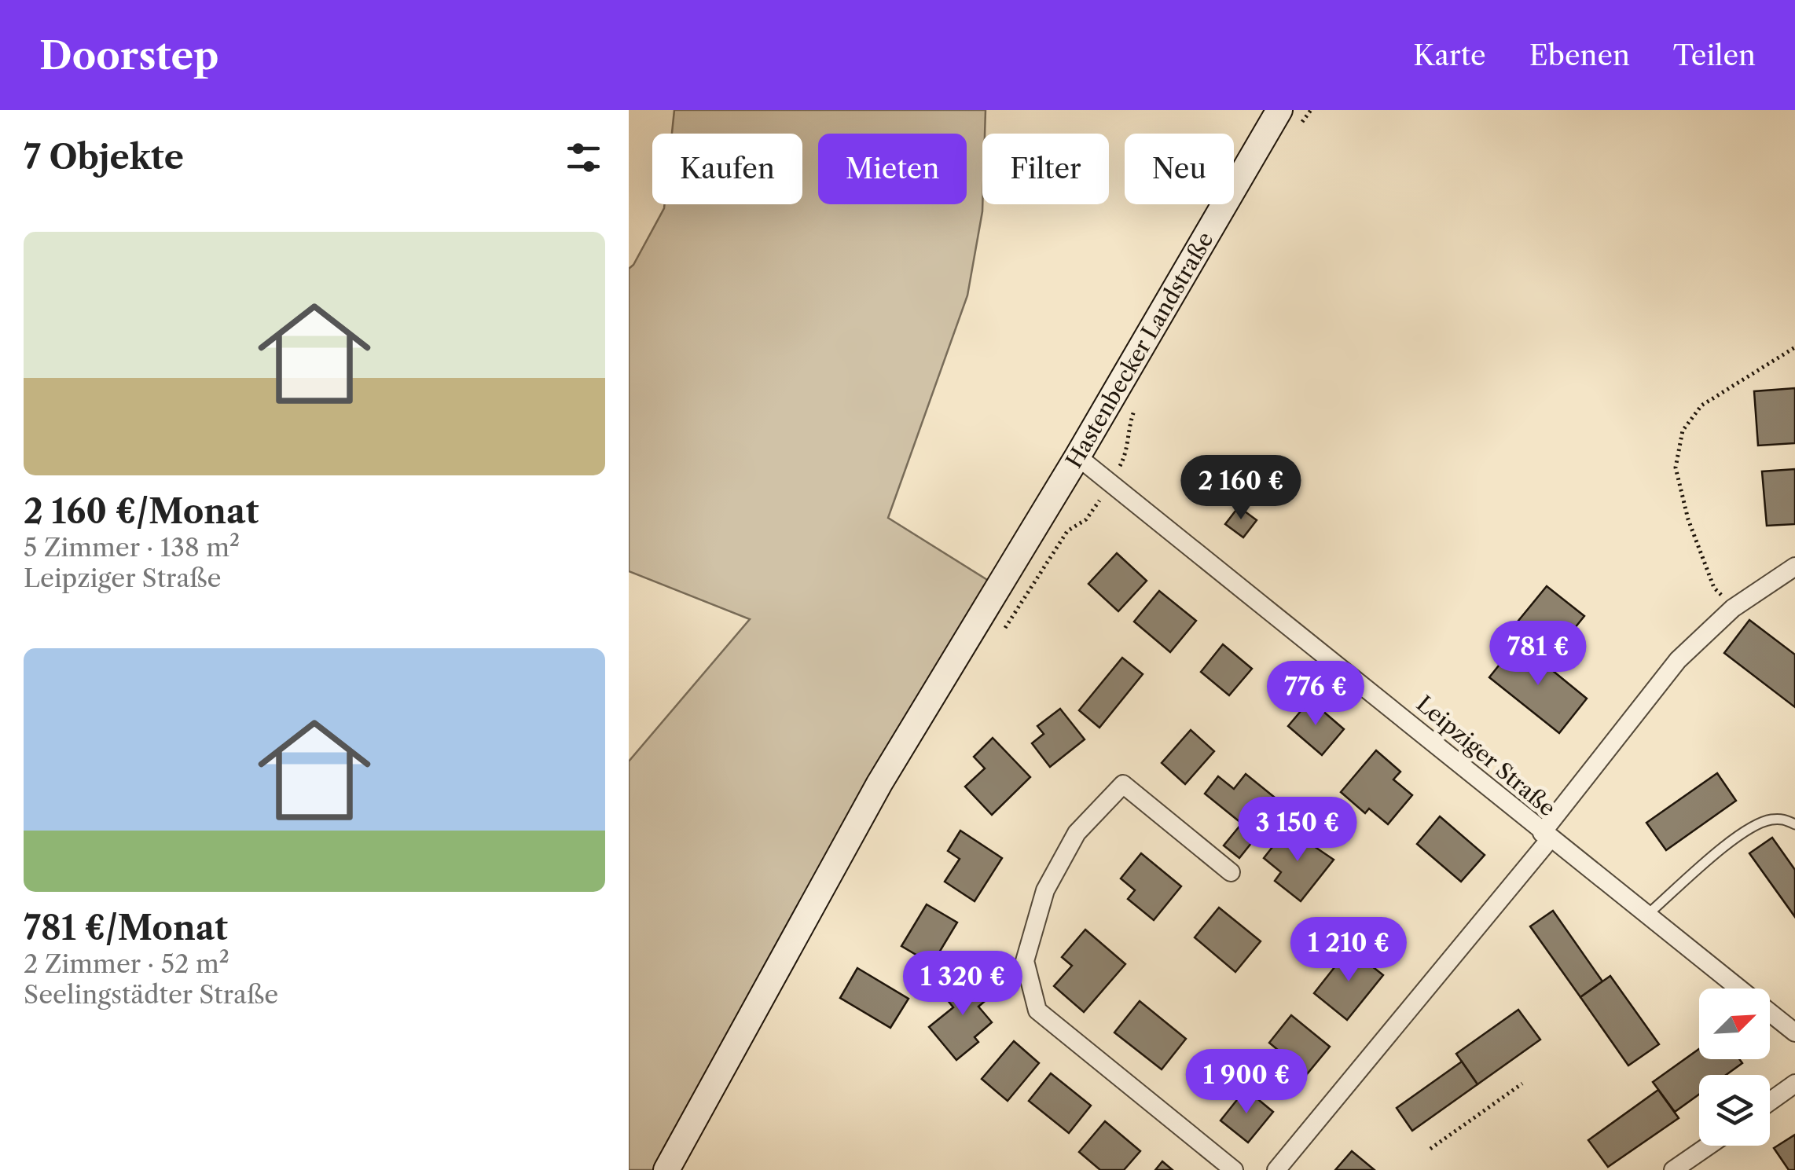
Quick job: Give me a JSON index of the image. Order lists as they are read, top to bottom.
{
  "streets": {
    "main road": ["Hastenbecker Landstraße"],
    "street": ["Leipziger Straße"]
  },
  "crossings": [
    ["Hastenbecker Landstraße", "Leipziger Straße"]
  ],
  "north": "top right",
  "page": {
    "header": "Doorstep",
    "nav": ["Karte", "Ebenen", "Teilen"],
    "heading": "7 Objekte",
    "chip": [
      "Kaufen",
      "Mieten",
      "Filter",
      "Neu"
    ],
    "list": [
      {
        "name": "2 160 €/Monat",
        "note": "5 Zimmer · 138 m² · Leipziger Straße"
      },
      {
        "name": "781 €/Monat",
        "note": "2 Zimmer · 52 m² · Seelingstädter Straße"
      }
    ],
    "price": [
      "2 160 €",
      "781 €",
      "776 €",
      "3 150 €",
      "1 210 €",
      "1 320 €",
      "1 900 €"
    ]
  }
}
